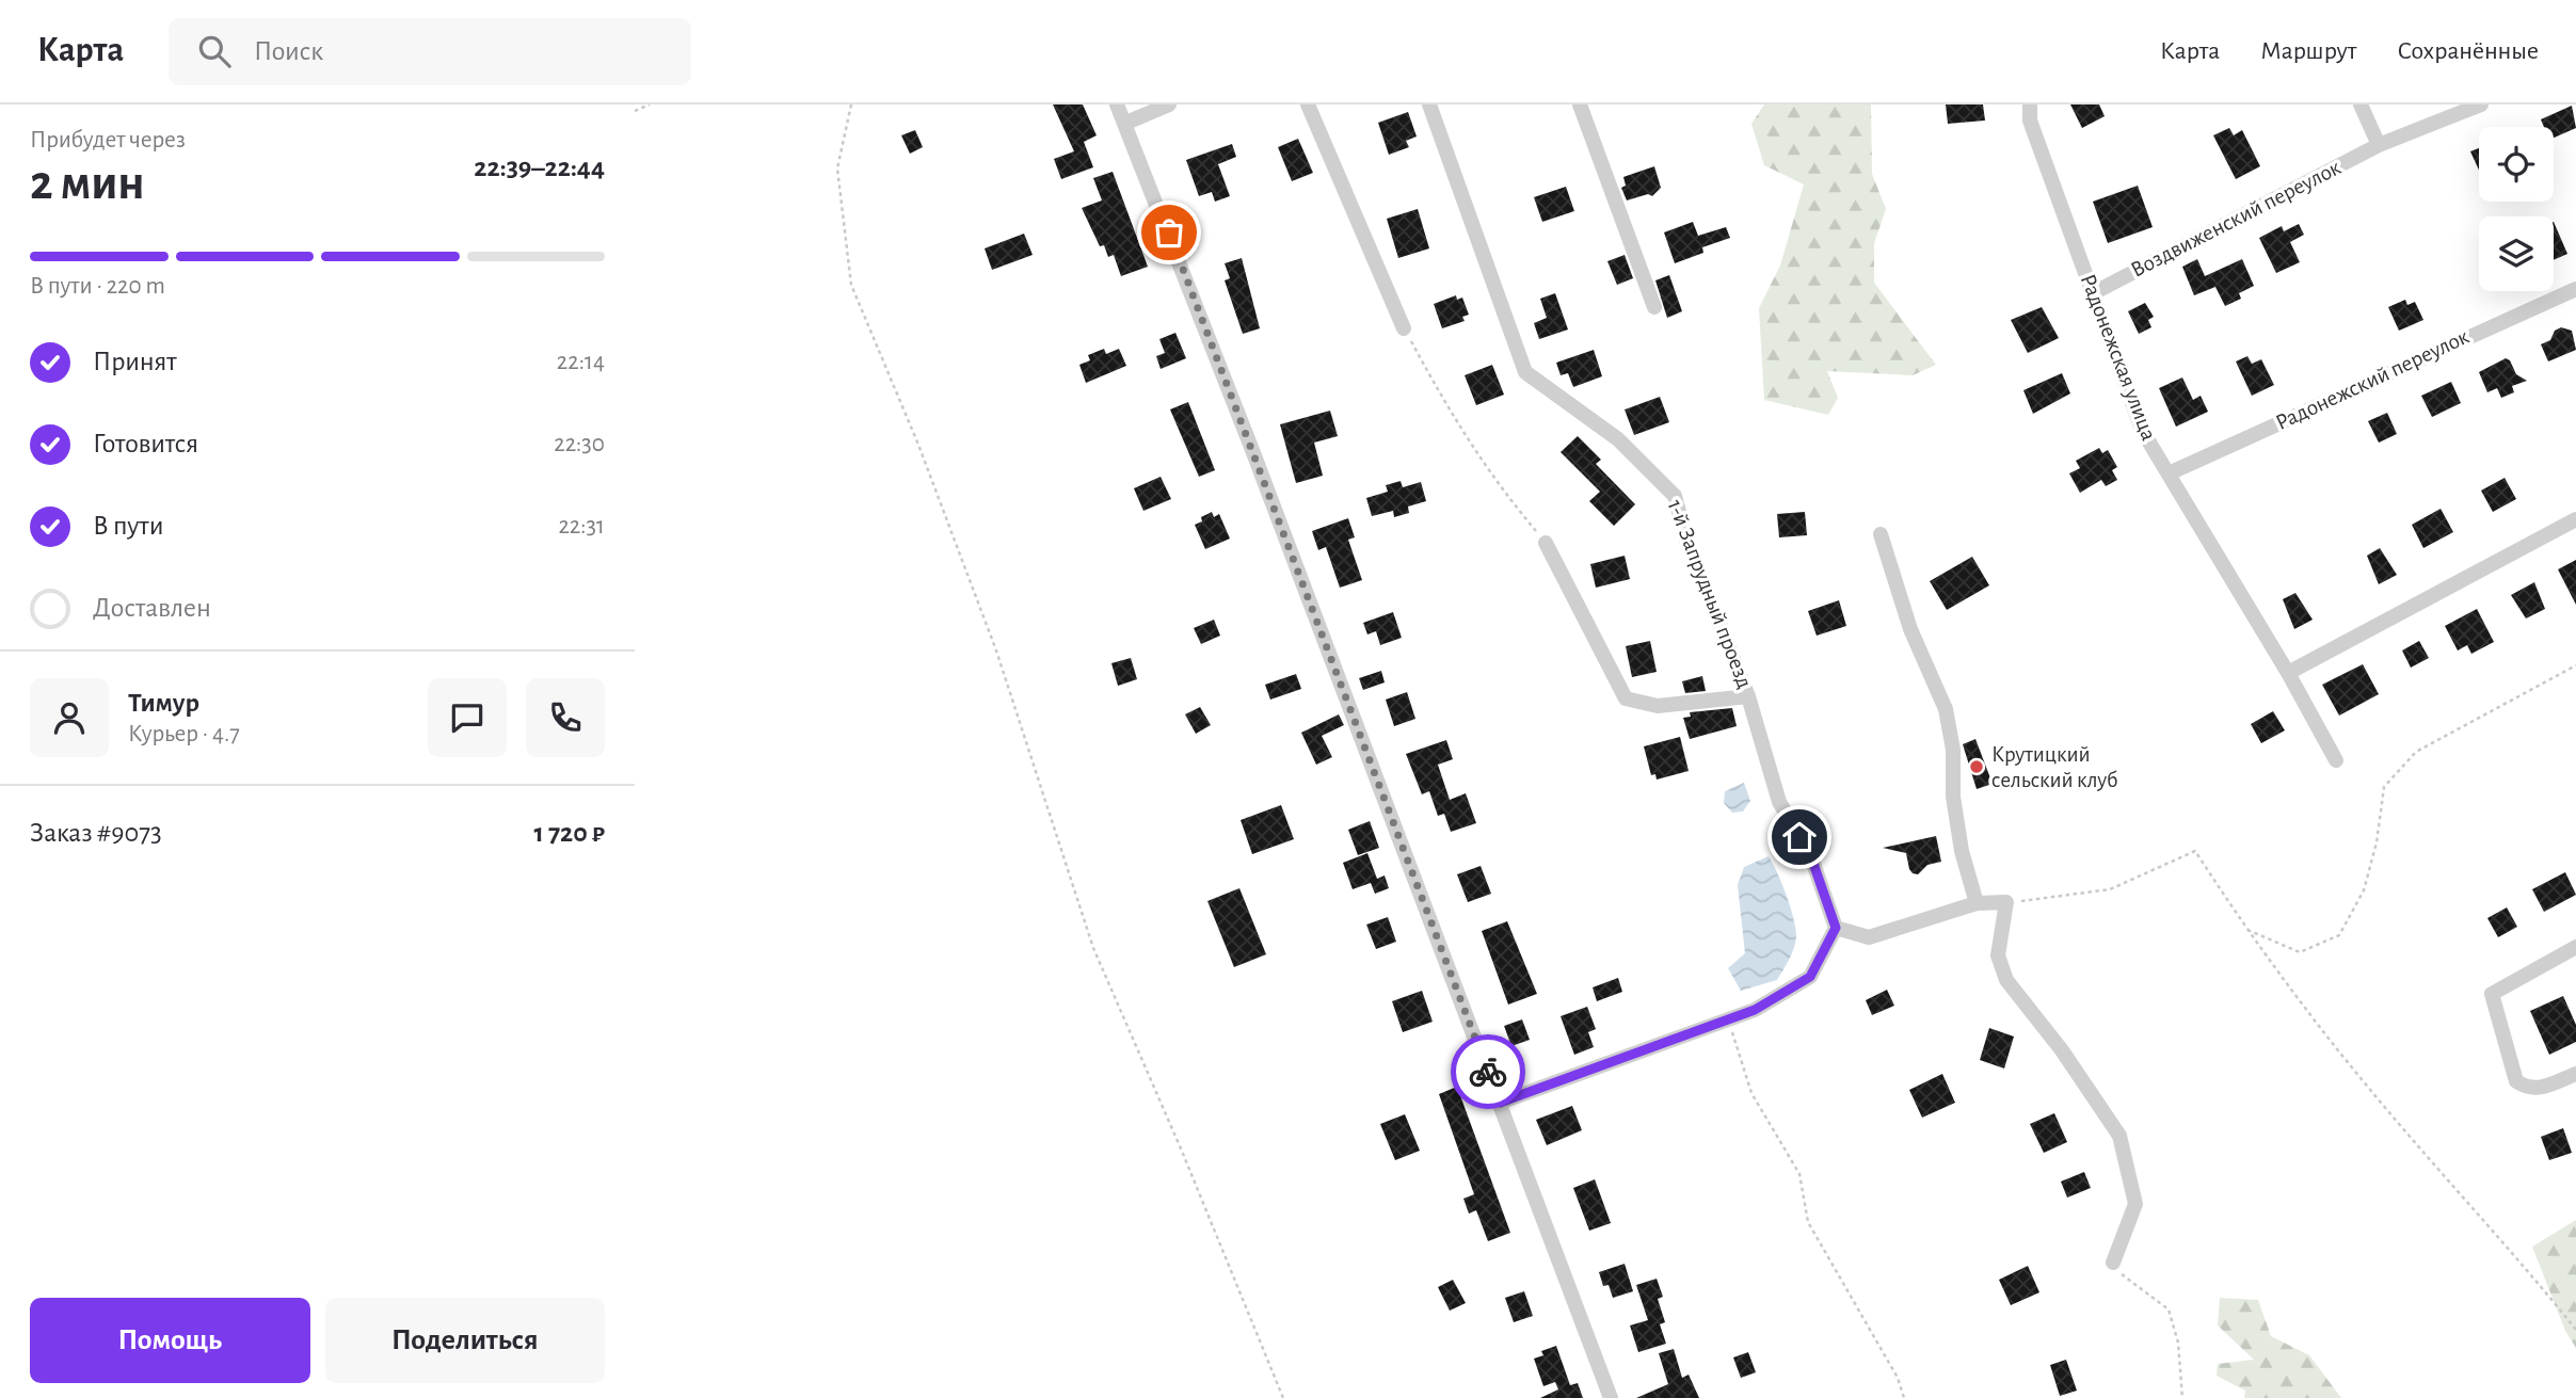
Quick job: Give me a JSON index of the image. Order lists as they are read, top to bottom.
{
  "streets": {
    "street": [
      "Воздвиженский переулок",
      "Радонежская улица",
      "Радонежский переулок",
      "1-й Запрудный проезд"
    ]
  },
  "crossings": [
    ["Воздвиженский переулок", "Радонежская улица"],
    ["Радонежская улица", "Радонежский переулок"]
  ],
  "places": ["Крутицкий сельский клуб"],
  "page": {
    "header": "Карта",
    "search": "Поиск",
    "nav": ["Карта", "Маршрут", "Сохранённые"],
    "heading": ["2 мин", "Прибудет через", "22:39–22:44"],
    "panel": [
      "Тимур",
      "Курьер · 4.7",
      "Заказ #9073",
      "1 720 ₽"
    ],
    "bar": "В пути · 220 m",
    "list": [
      ["Принят", "22:14"],
      ["Готовится", "22:30"],
      ["В пути", "22:31"],
      "Доставлен"
    ],
    "buttons": ["Помощь", "Поделиться"]
  }
}
